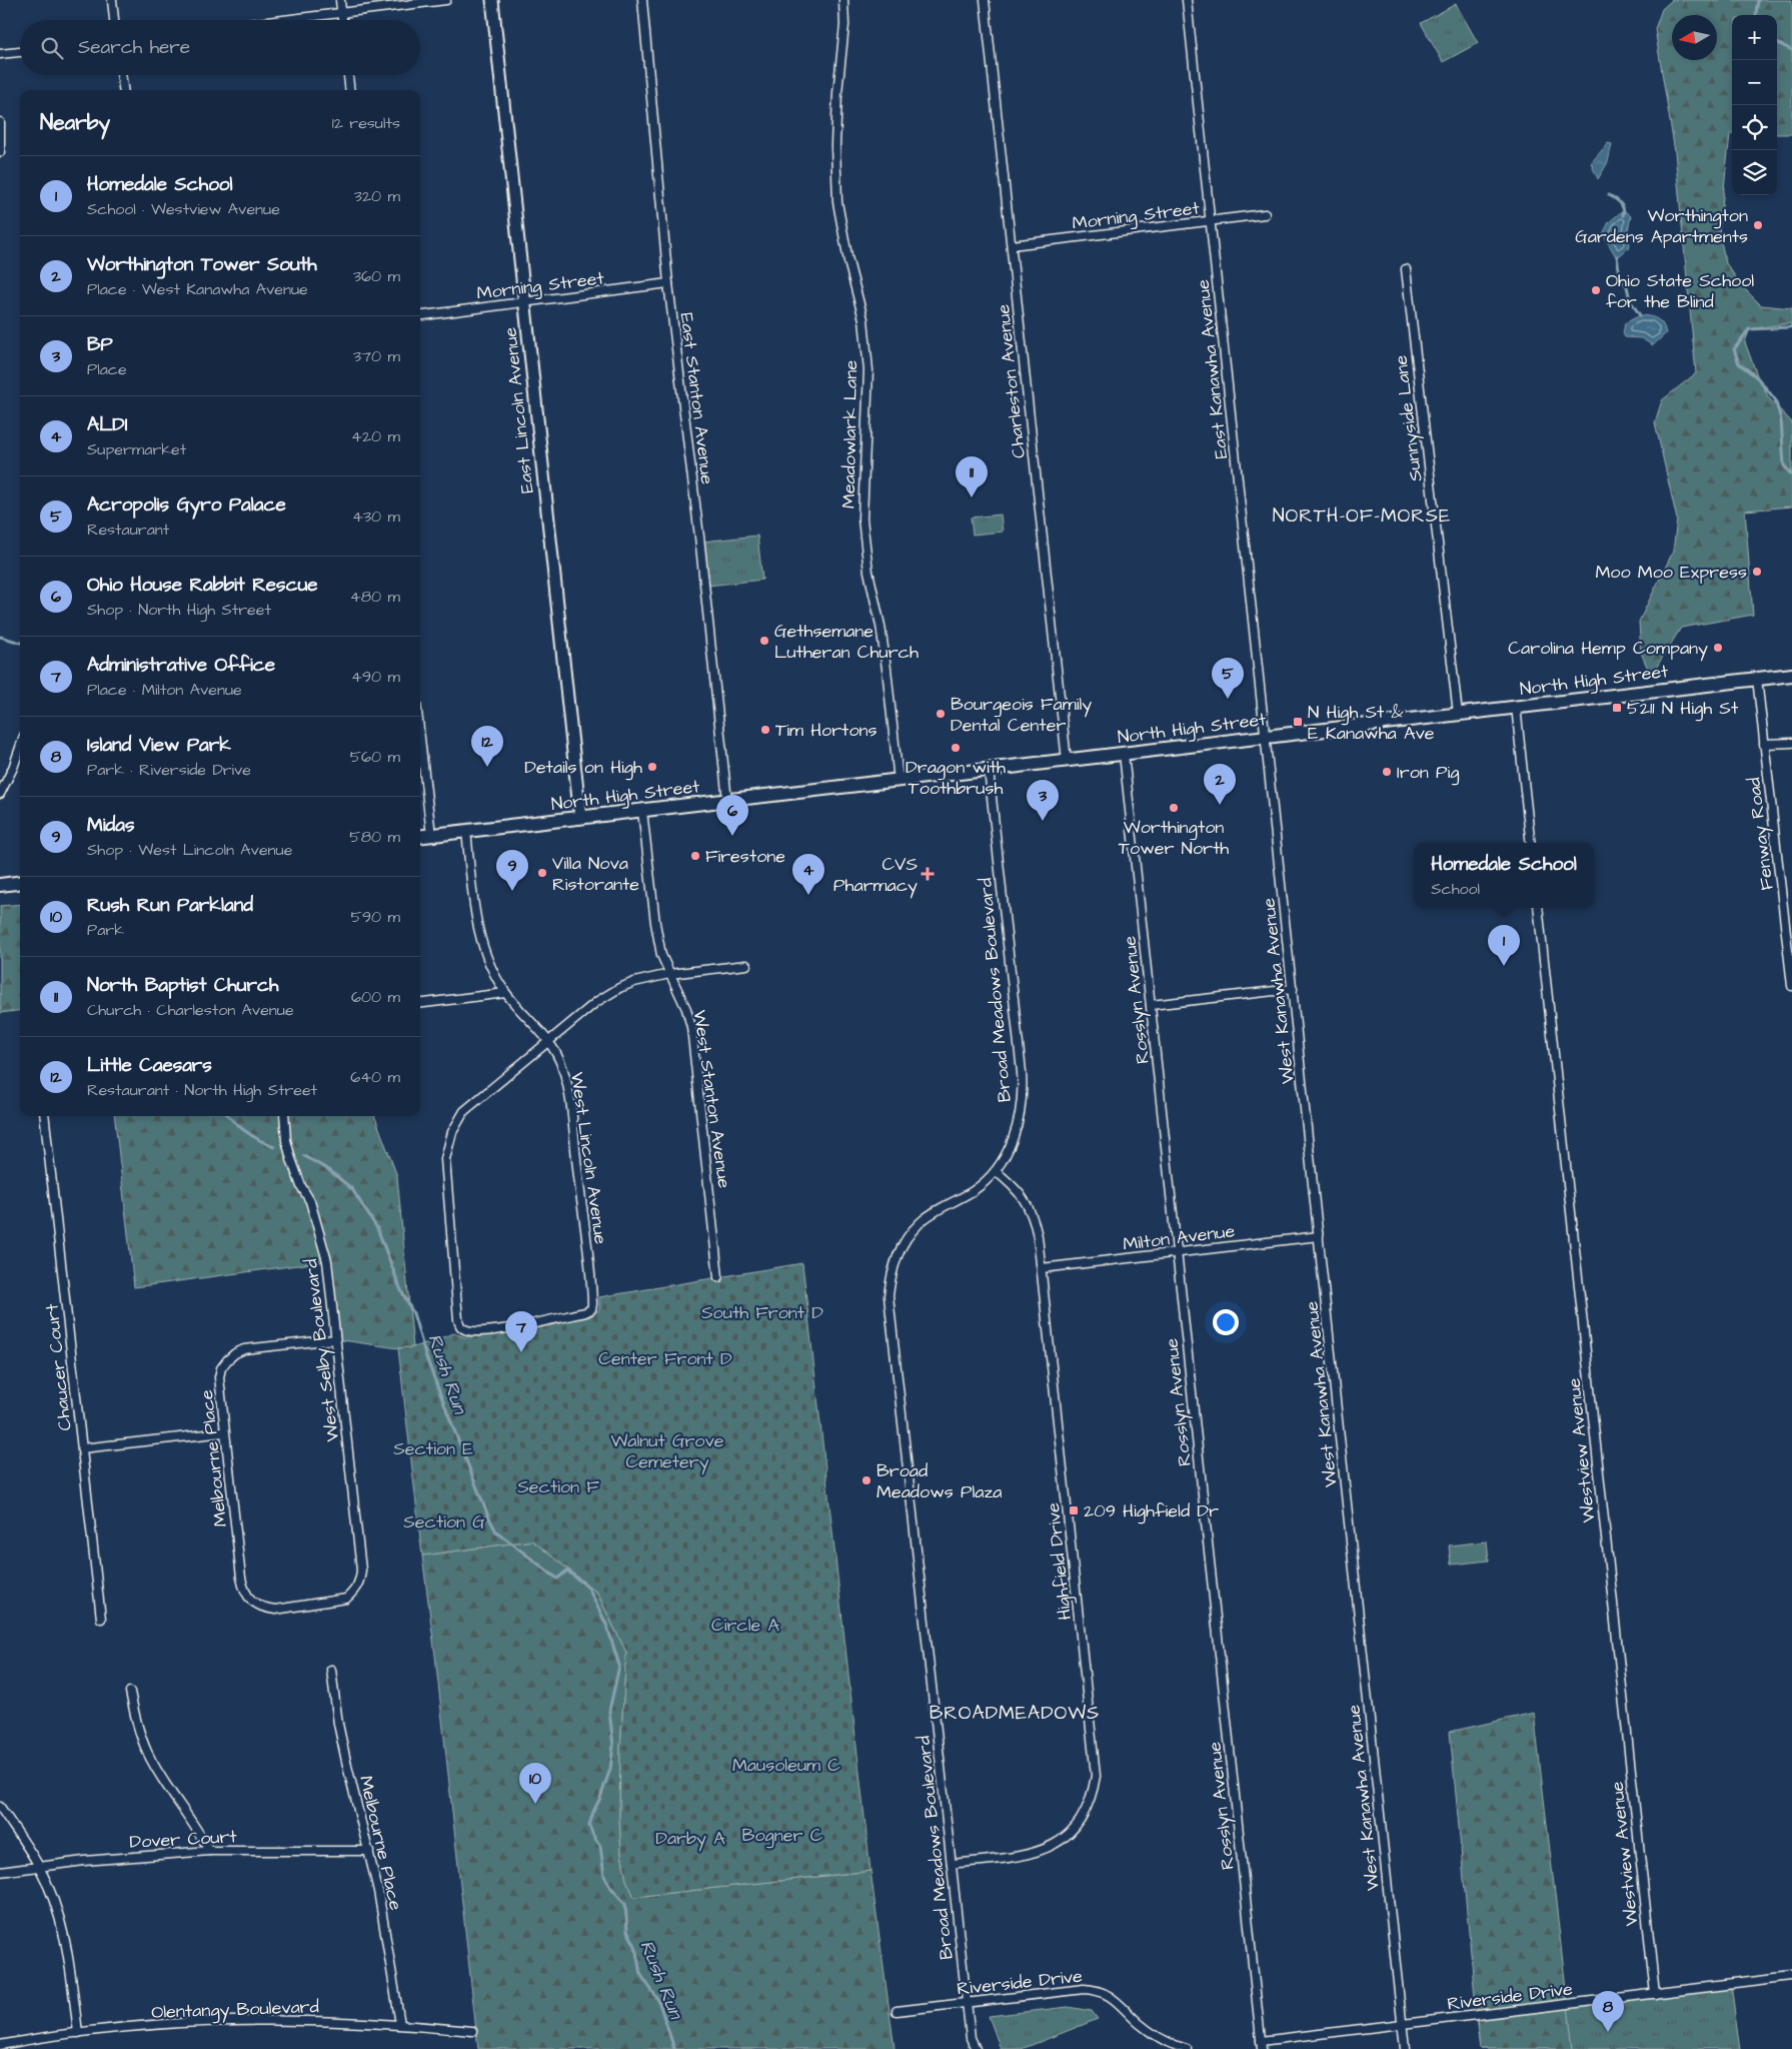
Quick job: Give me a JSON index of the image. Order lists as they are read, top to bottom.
{
  "streets": {
    "main road": ["East Lincoln Avenue", "North High Street"],
    "street": [
      "Morning Street",
      "East Kanawha Avenue",
      "Charleston Avenue",
      "East Stanton Avenue",
      "Sunnyside Lane",
      "Meadowlark Lane",
      "Fenway Road",
      "Broad Meadows Boulevard",
      "West Kanawha Avenue",
      "Rosslyn Avenue",
      "West Stanton Avenue",
      "West Lincoln Avenue",
      "Milton Avenue",
      "West Selby Boulevard",
      "Chaucer Court",
      "Westview Avenue",
      "Melbourne Place",
      "Highfield Drive",
      "Dover Court",
      "Riverside Drive",
      "Olentangy Boulevard"
    ]
  },
  "crossings": [
    ["Morning Street", "East Kanawha Avenue"],
    ["Morning Street", "Charleston Avenue"],
    ["Morning Street", "East Stanton Avenue"],
    ["Morning Street", "East Lincoln Avenue"],
    ["East Kanawha Avenue", "North High Street"],
    ["East Kanawha Avenue", "West Kanawha Avenue"],
    ["Charleston Avenue", "North High Street"],
    ["East Stanton Avenue", "North High Street"],
    ["East Lincoln Avenue", "North High Street"],
    ["Sunnyside Lane", "North High Street"],
    ["Meadowlark Lane", "North High Street"],
    ["North High Street", "Fenway Road"],
    ["North High Street", "Broad Meadows Boulevard"],
    ["North High Street", "West Kanawha Avenue"],
    ["North High Street", "Rosslyn Avenue"],
    ["North High Street", "West Stanton Avenue"],
    ["North High Street", "West Lincoln Avenue"],
    ["Broad Meadows Boulevard", "Highfield Drive"],
    ["Broad Meadows Boulevard", "Riverside Drive"],
    ["West Kanawha Avenue", "Milton Avenue"],
    ["West Kanawha Avenue", "Riverside Drive"],
    ["Rosslyn Avenue", "Milton Avenue"],
    ["Rosslyn Avenue", "Riverside Drive"],
    ["Milton Avenue", "Highfield Drive"],
    ["West Selby Boulevard", "Melbourne Place"],
    ["Westview Avenue", "Riverside Drive"],
    ["Melbourne Place", "Dover Court"],
    ["Melbourne Place", "Olentangy Boulevard"]
  ],
  "districts": ["NORTH-OF-MORSE", "BROADMEADOWS"],
  "water": ["Rush Run"],
  "parks": [
    "South Front D",
    "Center Front D",
    "Walnut Grove Cemetery",
    "Section E",
    "Section F",
    "Section G",
    "Circle A",
    "Mausoleum C",
    "Bogner C",
    "Darby A"
  ],
  "places": {
    "other": [
      "Worthington Gardens Apartments",
      "Ohio State School for the Blind",
      "Moo Moo Express",
      "Gethsemane Lutheran Church",
      "Carolina Hemp Company",
      "Bourgeois Family Dental Center",
      "Tim Hortons",
      "Dragon with Toothbrush",
      "Details on High",
      "Iron Pig",
      "Worthington Tower North",
      "Firestone",
      "Villa Nova Ristorante",
      "Broad Meadows Plaza"
    ],
    "transit": ["5211 N High St", "N High St & E Kanawha Ave", "209 Highfield Dr"],
    "health": ["CVS Pharmacy"]
  },
  "north": "left",
  "page": {
    "map_buttons": ["+", "−"],
    "search": "Search here",
    "heading": ["Nearby", "12 results"],
    "list": [
      {
        "mark": "1",
        "name": "Homedale School",
        "note": "School · Westview Avenue",
        "value": "320 m"
      },
      {
        "mark": "2",
        "name": "Worthington Tower South",
        "note": "Place · West Kanawha Avenue",
        "value": "360 m"
      },
      {
        "mark": "3",
        "name": "BP",
        "note": "Place",
        "value": "370 m"
      },
      {
        "mark": "4",
        "name": "ALDI",
        "note": "Supermarket",
        "value": "420 m"
      },
      {
        "mark": "5",
        "name": "Acropolis Gyro Palace",
        "note": "Restaurant",
        "value": "430 m"
      },
      {
        "mark": "6",
        "name": "Ohio House Rabbit Rescue",
        "note": "Shop · North High Street",
        "value": "480 m"
      },
      {
        "mark": "7",
        "name": "Administrative Office",
        "note": "Place · Milton Avenue",
        "value": "490 m"
      },
      {
        "mark": "8",
        "name": "Island View Park",
        "note": "Park · Riverside Drive",
        "value": "560 m"
      },
      {
        "mark": "9",
        "name": "Midas",
        "note": "Shop · West Lincoln Avenue",
        "value": "580 m"
      },
      {
        "mark": "10",
        "name": "Rush Run Parkland",
        "note": "Park",
        "value": "590 m"
      },
      {
        "mark": "11",
        "name": "North Baptist Church",
        "note": "Church · Charleston Avenue",
        "value": "600 m"
      },
      {
        "mark": "12",
        "name": "Little Caesars",
        "note": "Restaurant · North High Street",
        "value": "640 m"
      }
    ],
    "pins": [
      "11",
      "5",
      "12",
      "2",
      "3",
      "6",
      "9",
      "4",
      "1",
      "7",
      "10",
      "8"
    ],
    "popup": ["Homedale School", "School"]
  }
}
